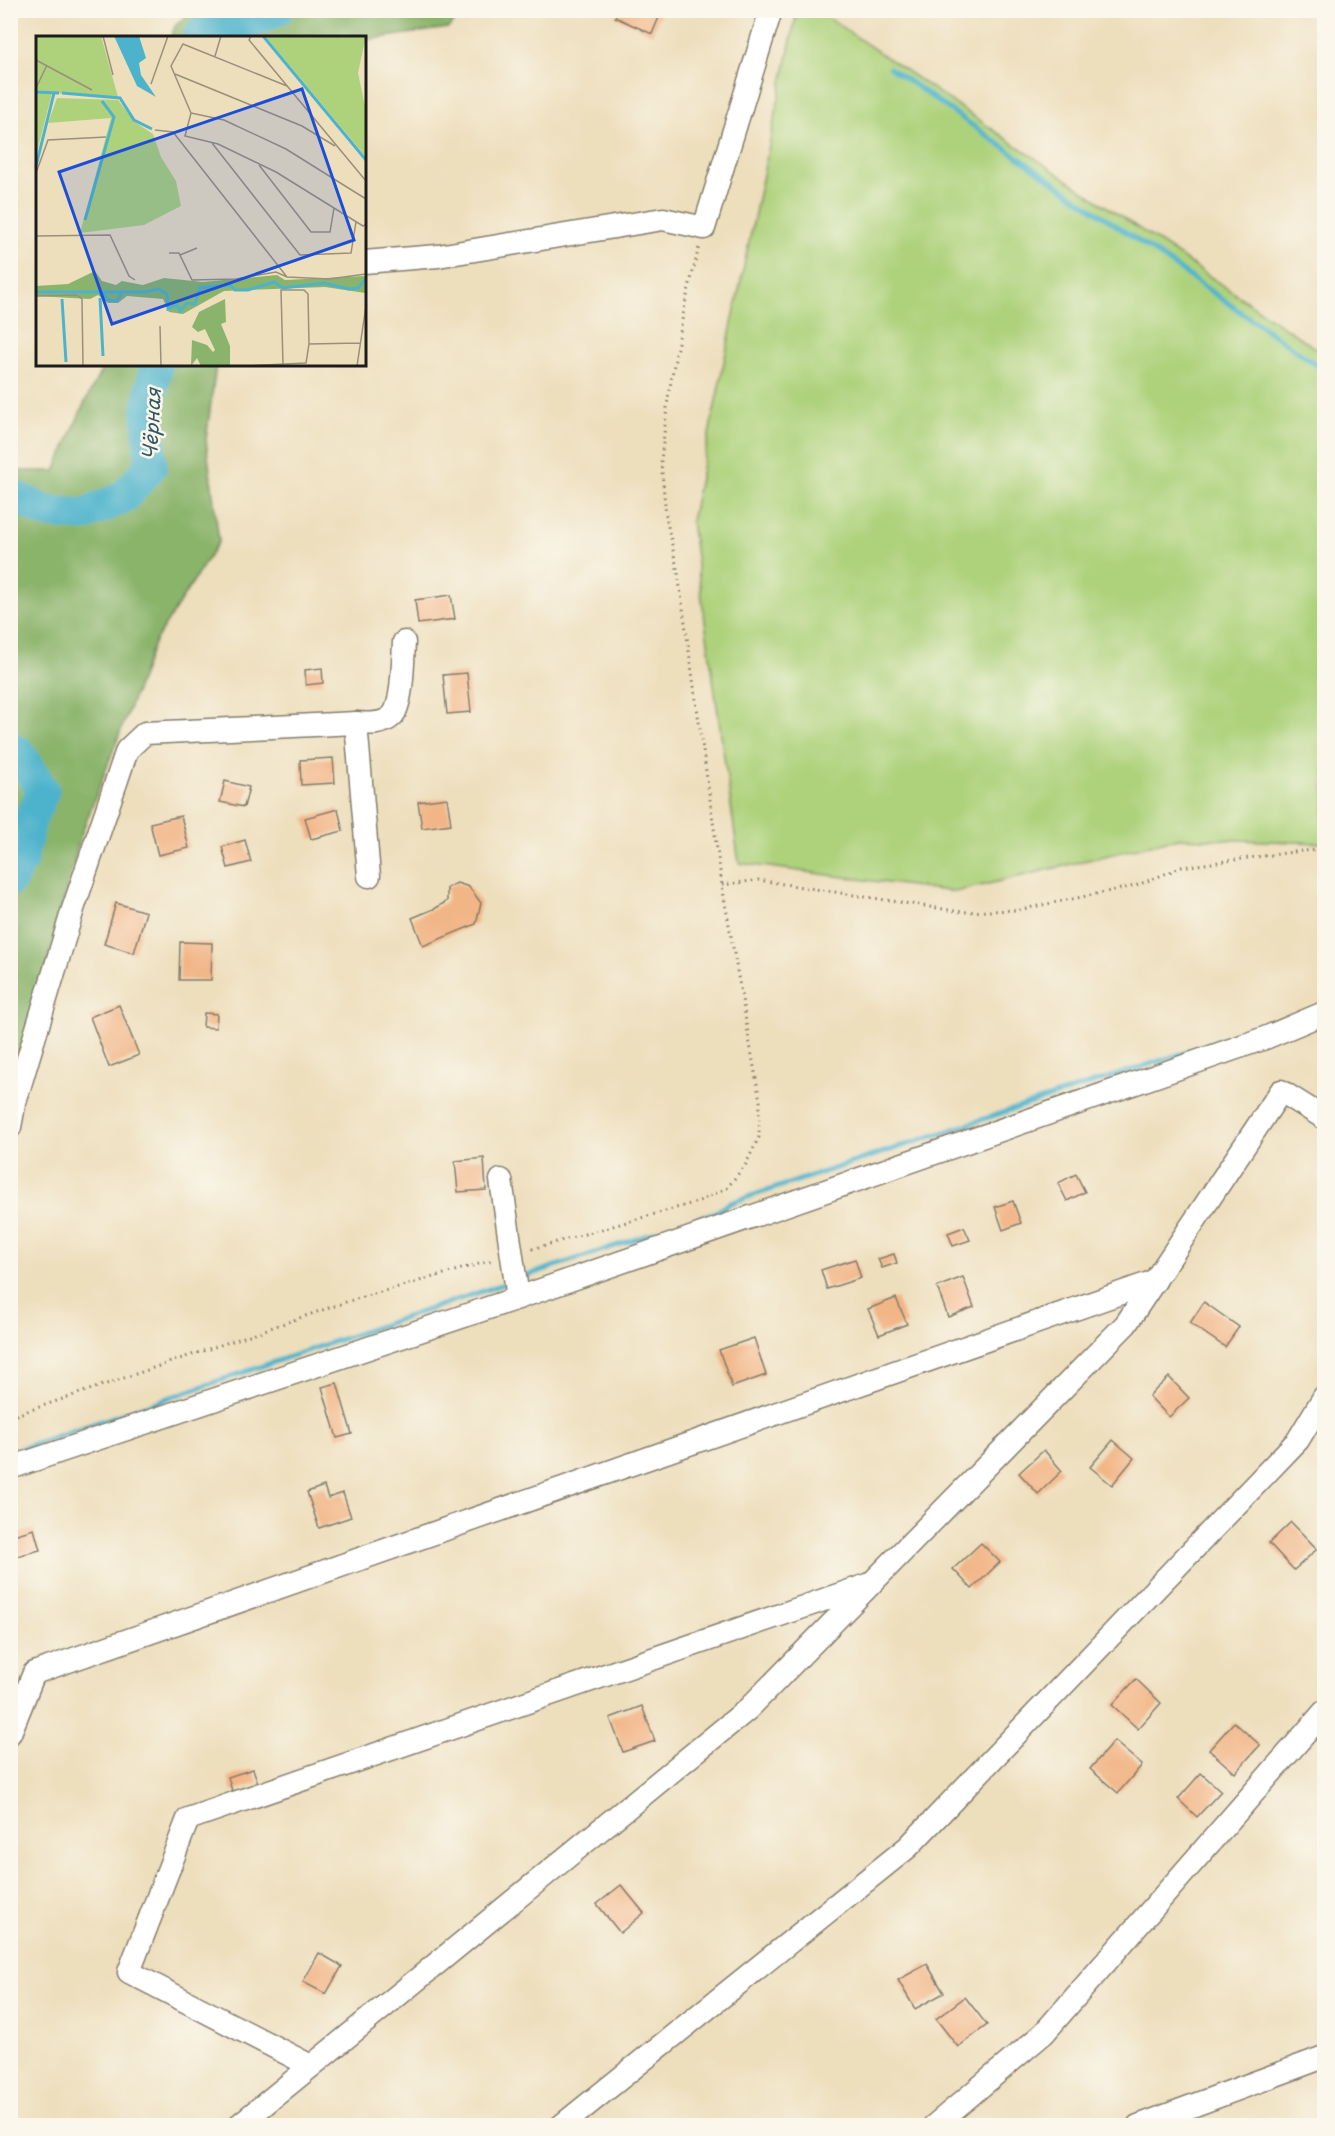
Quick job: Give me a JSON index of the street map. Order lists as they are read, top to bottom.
{
  "water": ["Чёрная"]
}
